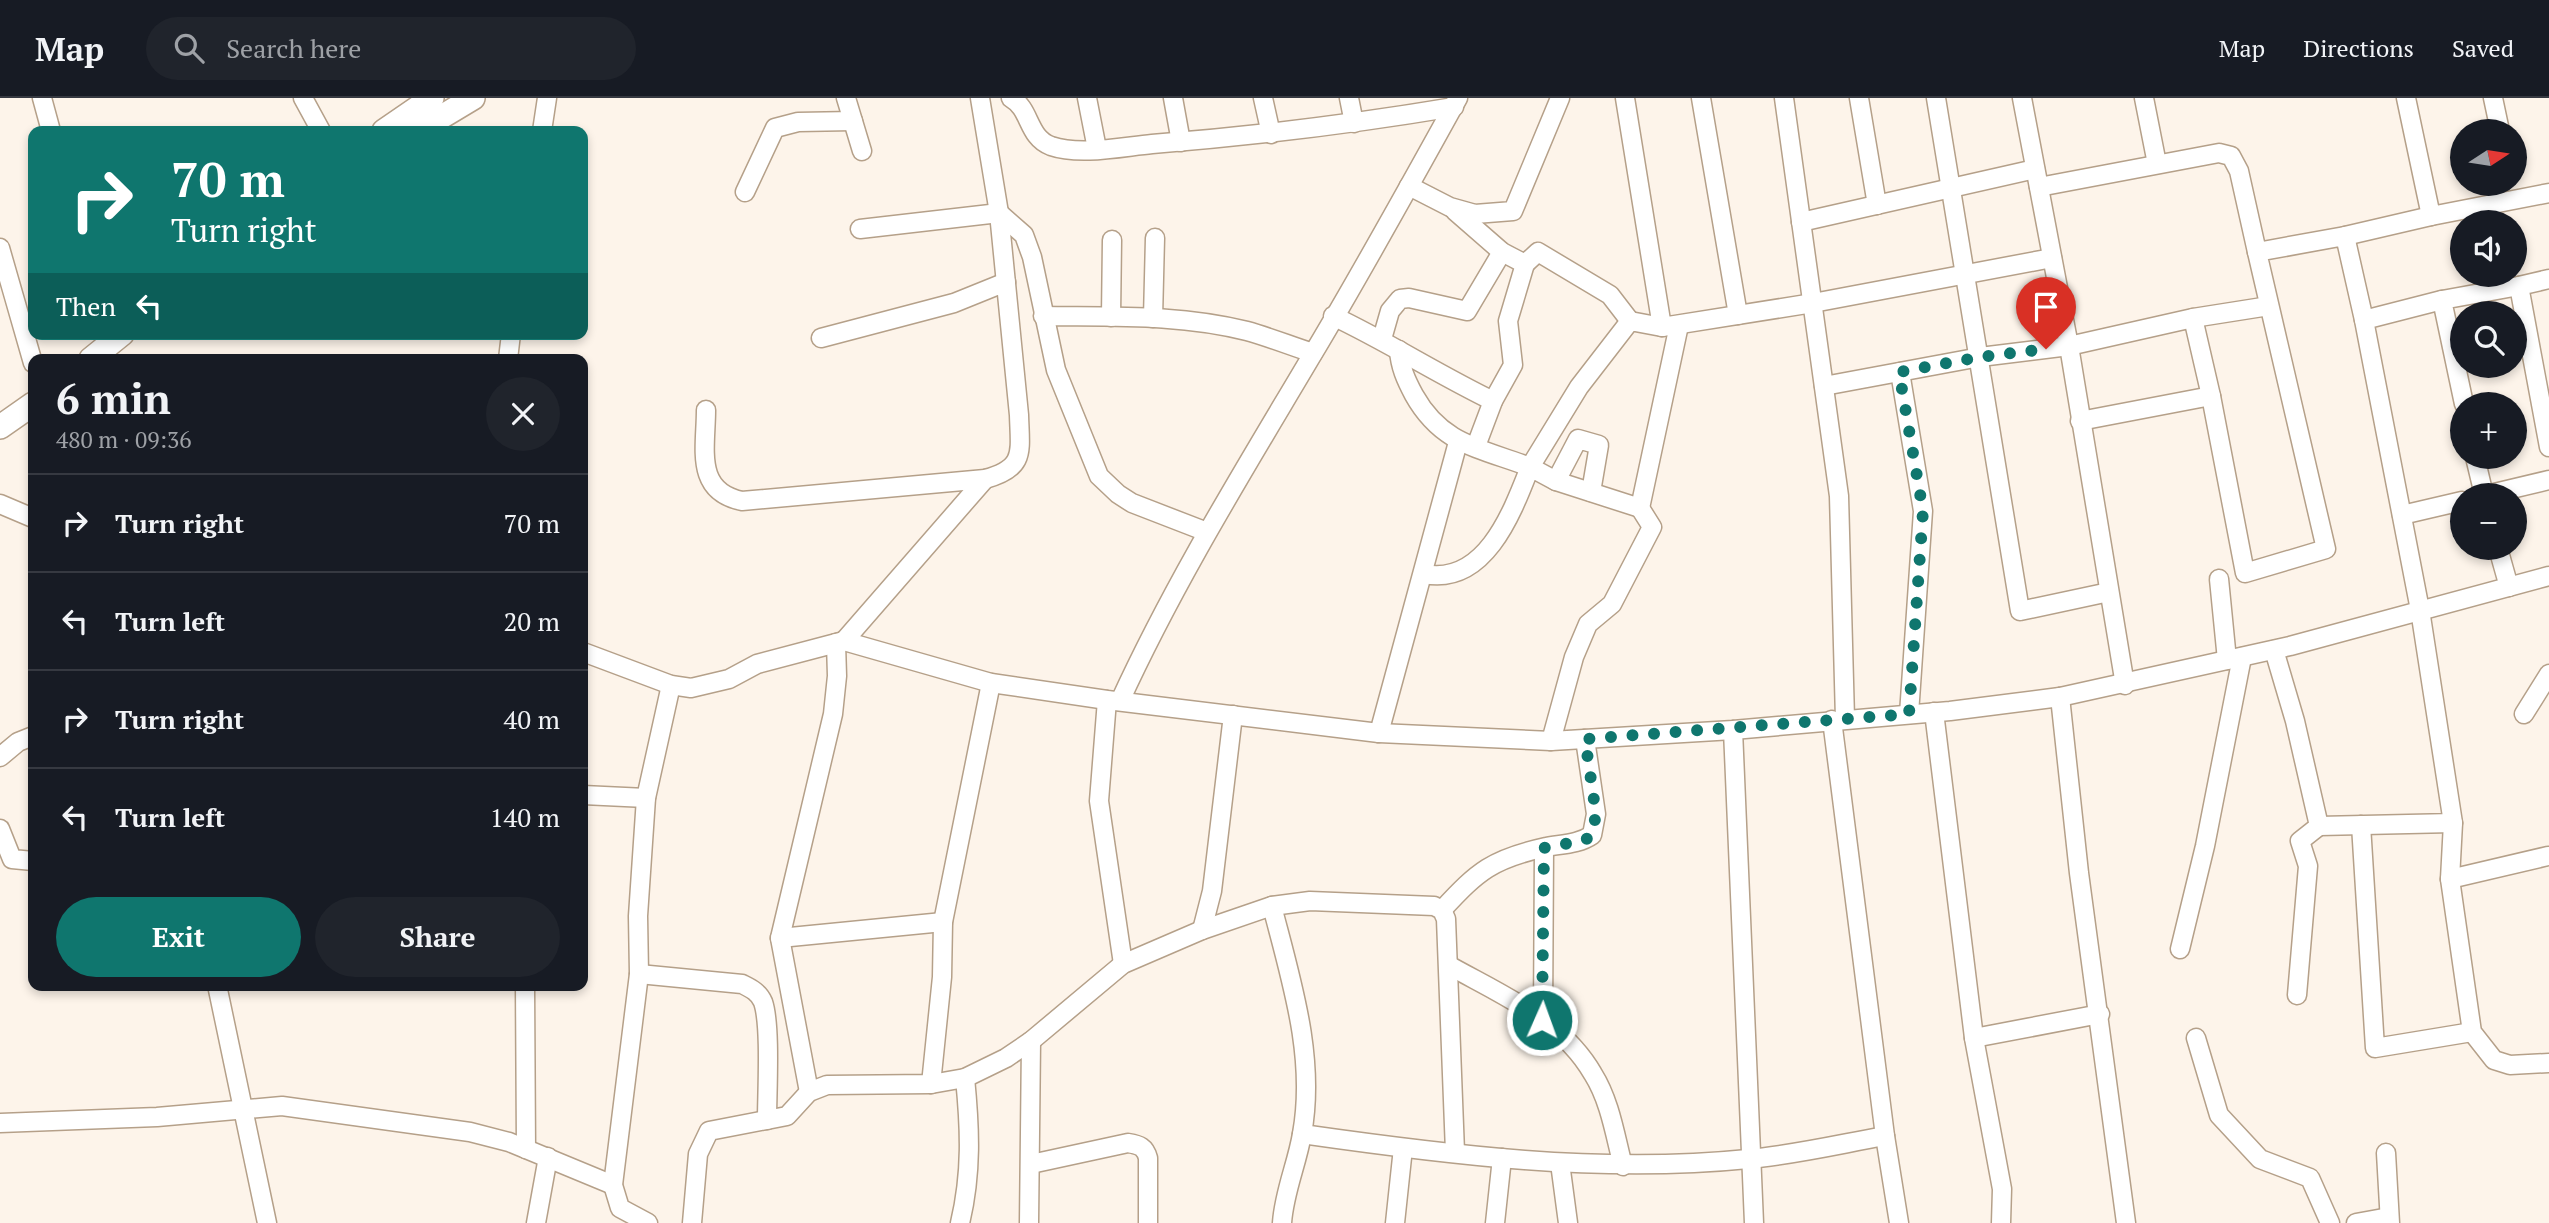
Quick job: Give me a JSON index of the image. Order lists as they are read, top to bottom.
{
  "north": "right",
  "page": {
    "header": "Map",
    "search": "Search here",
    "nav": ["Map", "Directions", "Saved"],
    "map_buttons": ["+", "−"],
    "turn": ["70 m", "Turn right"],
    "then": "Then",
    "heading": ["6 min", "480 m · 09:36"],
    "list": [
      {
        "name": "Turn right",
        "value": "70 m"
      },
      {
        "name": "Turn left",
        "value": "20 m"
      },
      {
        "name": "Turn right",
        "value": "40 m"
      },
      {
        "name": "Turn left",
        "value": "140 m"
      }
    ],
    "buttons": ["Exit", "Share"]
  }
}
